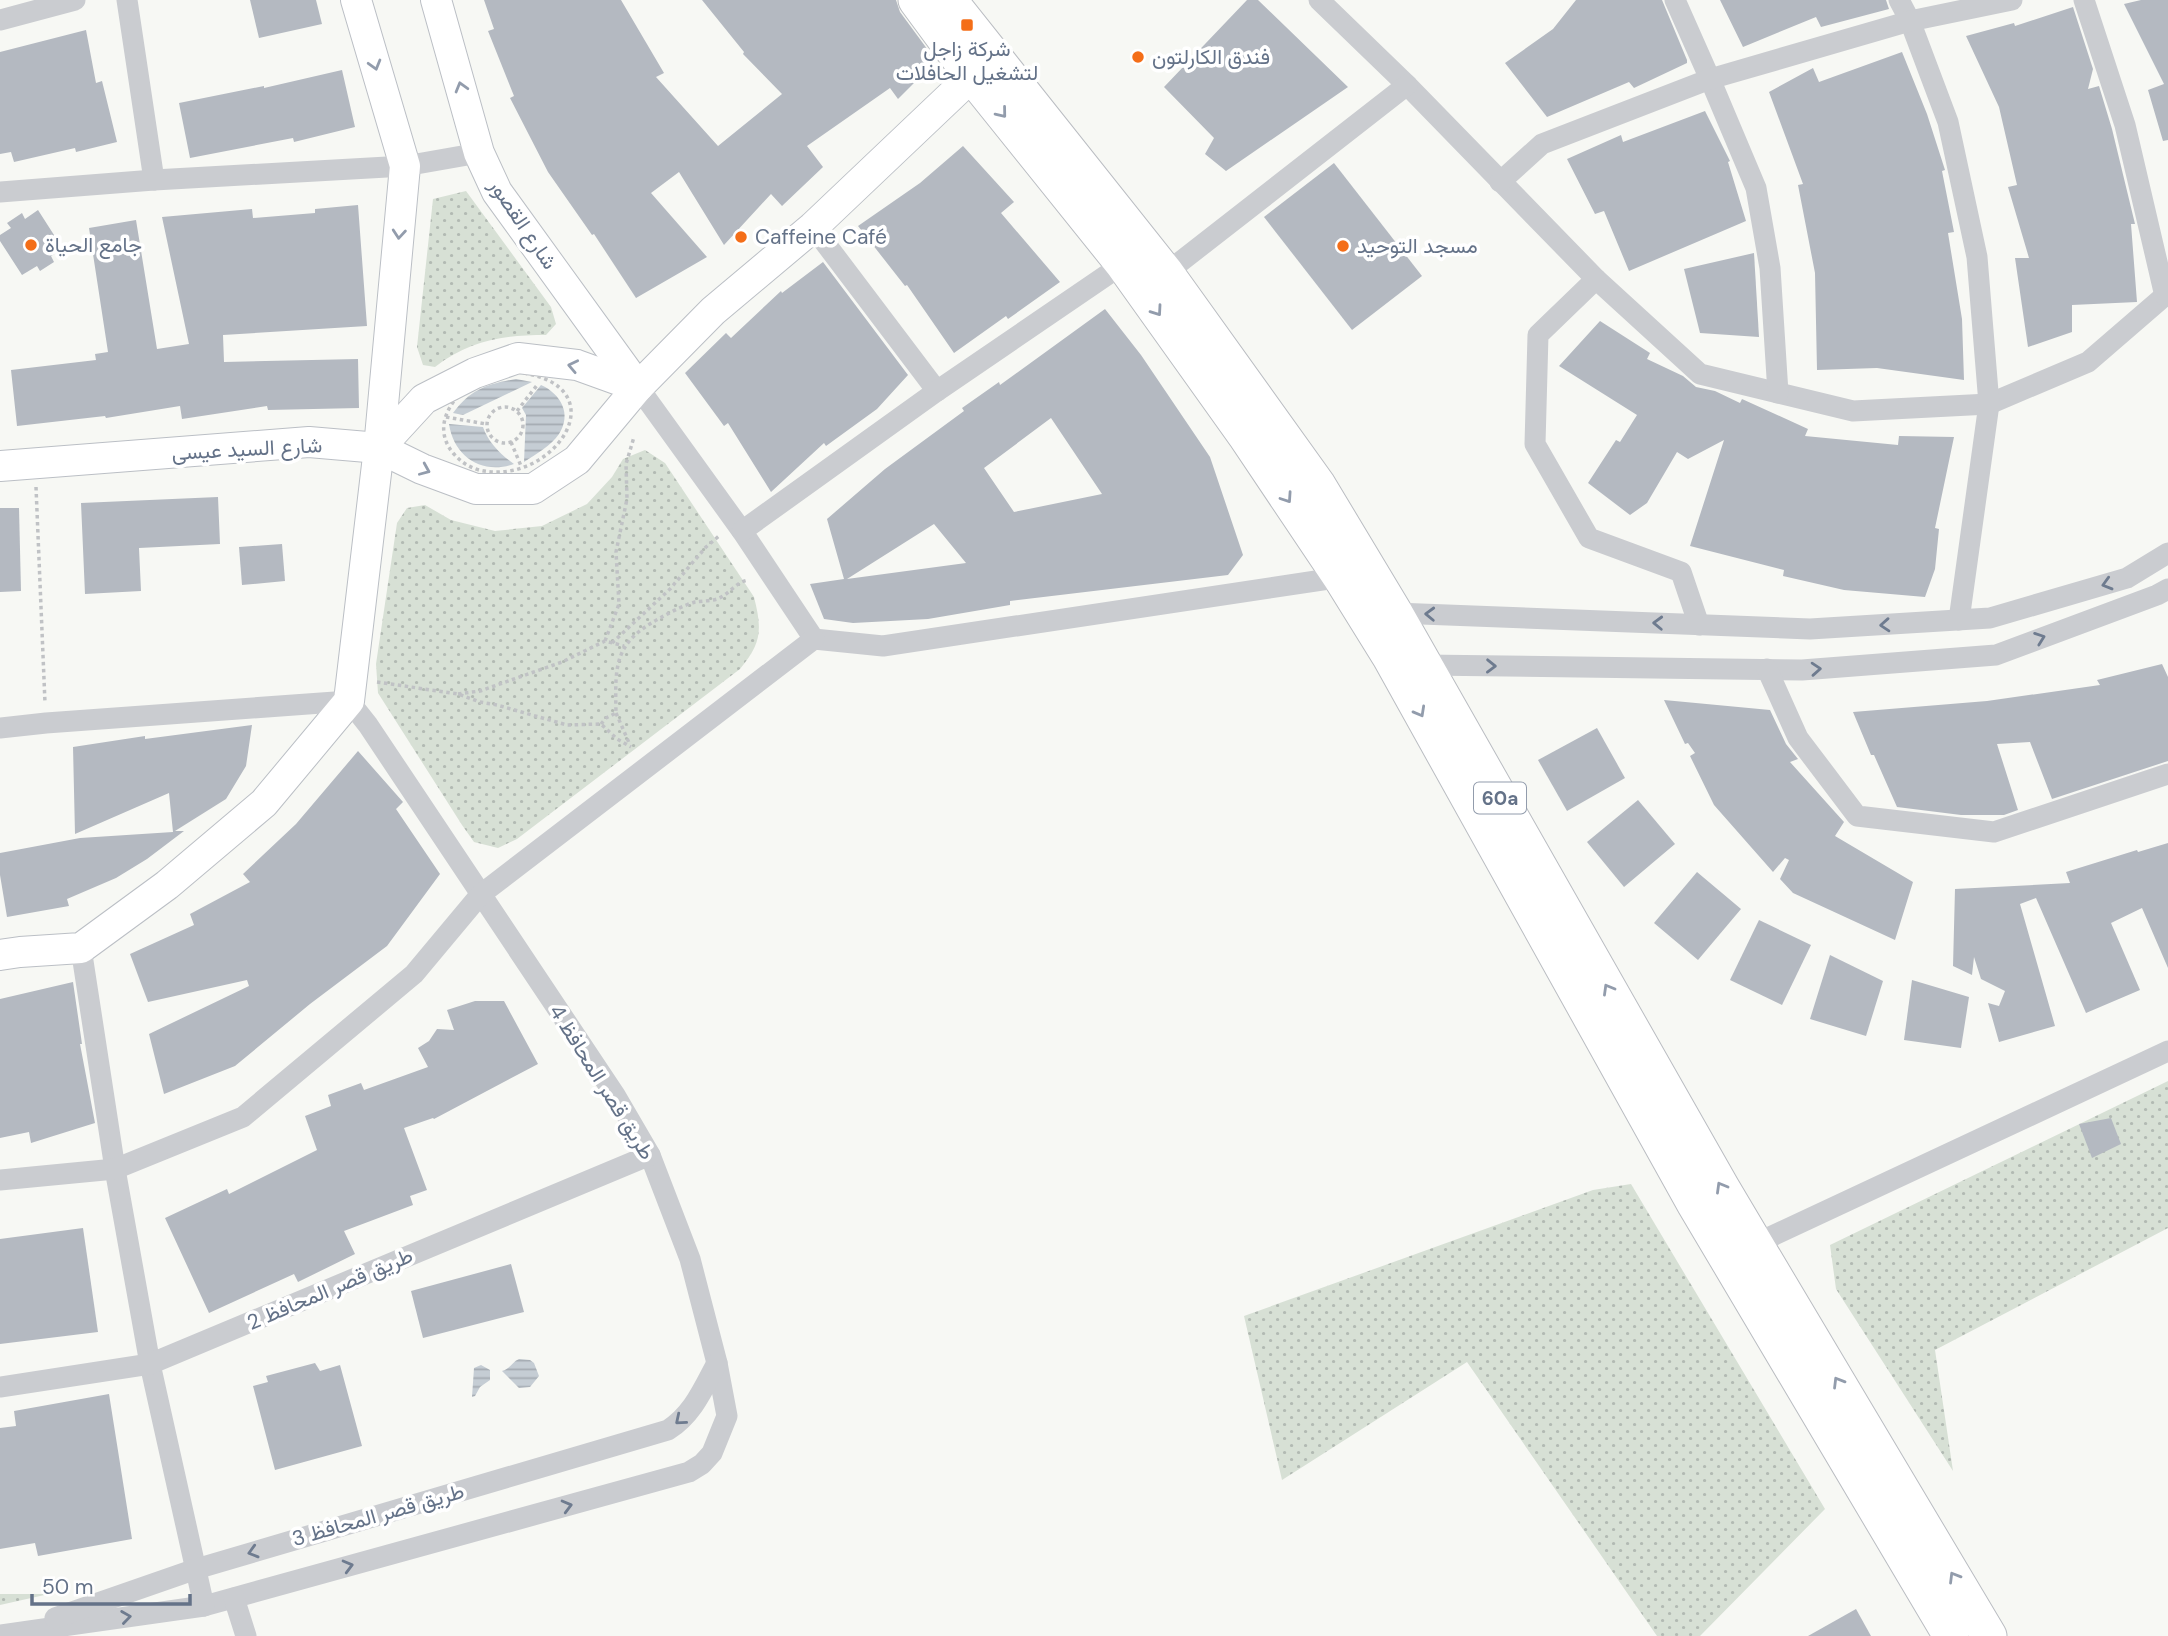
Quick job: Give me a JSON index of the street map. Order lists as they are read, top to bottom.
{
  "streets": {
    "main road": ["60a"],
    "street": [
      "شارع القصور",
      "شارع السيد عيسى",
      "طريق قصر المحافظ 4",
      "طريق قصر المحافظ 2",
      "طريق قصر المحافظ 3"
    ]
  },
  "crossings": [
    ["طريق قصر المحافظ 4", "طريق قصر المحافظ 2"],
    ["طريق قصر المحافظ 4", "طريق قصر المحافظ 3"]
  ],
  "one_way": ["طريق قصر المحافظ 4", "طريق قصر المحافظ 3"],
  "places": {
    "transit": ["شركة زاجل لتشغيل الحافلات"],
    "other": [
      "فندق الكارلتون",
      "Caffeine Café",
      "جامع الحياة",
      "مسجد التوحيد"
    ]
  },
  "scale_bar": "50 m"
}
